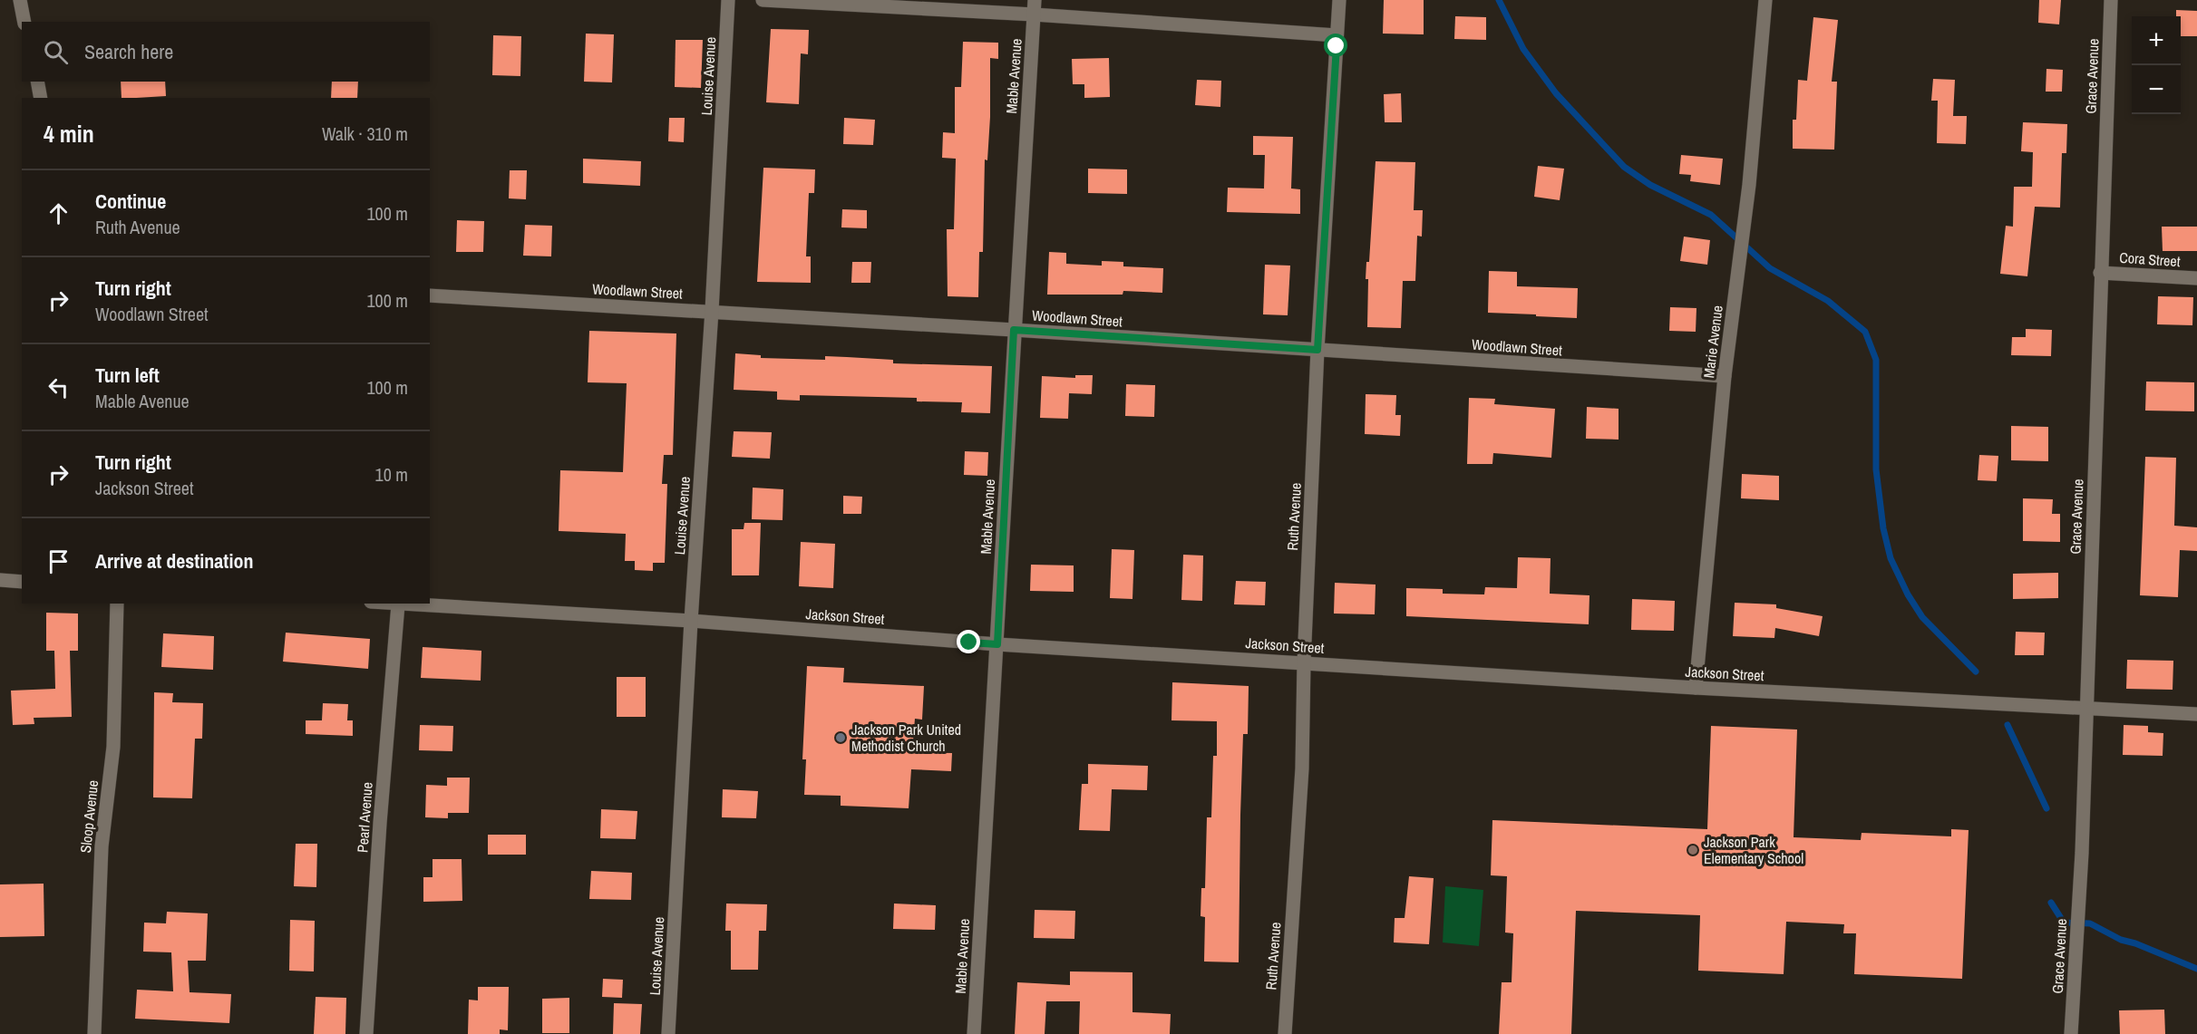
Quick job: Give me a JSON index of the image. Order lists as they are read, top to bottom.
{
  "streets": {
    "street": [
      "Louise Avenue",
      "Mable Avenue",
      "Grace Avenue",
      "Cora Street",
      "Woodlawn Street",
      "Marie Avenue",
      "Ruth Avenue",
      "Jackson Street",
      "Sloop Avenue",
      "Pearl Avenue"
    ]
  },
  "crossings": [
    ["Louise Avenue", "Woodlawn Street"],
    ["Louise Avenue", "Jackson Street"],
    ["Mable Avenue", "Woodlawn Street"],
    ["Mable Avenue", "Jackson Street"],
    ["Grace Avenue", "Cora Street"],
    ["Grace Avenue", "Jackson Street"],
    ["Woodlawn Street", "Marie Avenue"],
    ["Woodlawn Street", "Ruth Avenue"],
    ["Marie Avenue", "Jackson Street"],
    ["Ruth Avenue", "Jackson Street"],
    ["Jackson Street", "Pearl Avenue"]
  ],
  "places": ["Jackson Park United Methodist Church", "Jackson Park Elementary School"],
  "page": {
    "map_buttons": ["+", "−"],
    "search": "Search here",
    "heading": ["4 min", "Walk · 310 m"],
    "list": [
      ["Continue", "Ruth Avenue", "100 m"],
      ["Turn right", "Woodlawn Street", "100 m"],
      ["Turn left", "Mable Avenue", "100 m"],
      ["Turn right", "Jackson Street", "10 m"],
      "Arrive at destination"
    ]
  }
}
